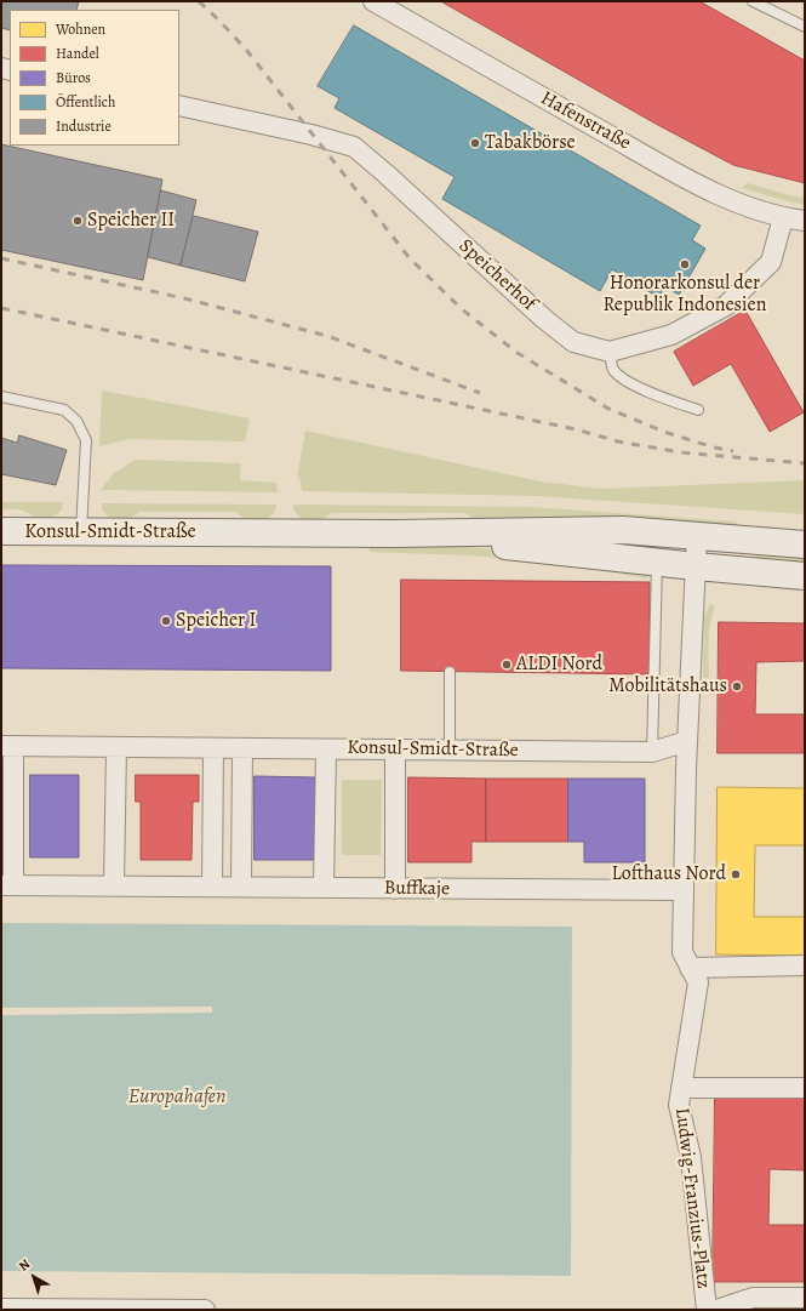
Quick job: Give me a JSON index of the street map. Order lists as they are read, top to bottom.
{
  "streets": {
    "street": [
      "Hafenstraße",
      "Speicherhof",
      "Konsul-Smidt-Straße",
      "Buffkaje",
      "Ludwig-Franzius-Platz"
    ]
  },
  "crossings": [
    ["Buffkaje", "Ludwig-Franzius-Platz"]
  ],
  "water": ["Europahafen"],
  "places": [
    "Tabakbörse",
    "Speicher II",
    "Honorarkonsul der Republik Indonesien",
    "Speicher I",
    "ALDI Nord",
    "Mobilitätshaus",
    "Lofthaus Nord"
  ],
  "legend": [
    "Wohnen",
    "Handel",
    "Büros",
    "Öffentlich",
    "Industrie"
  ],
  "north": "top left"
}
